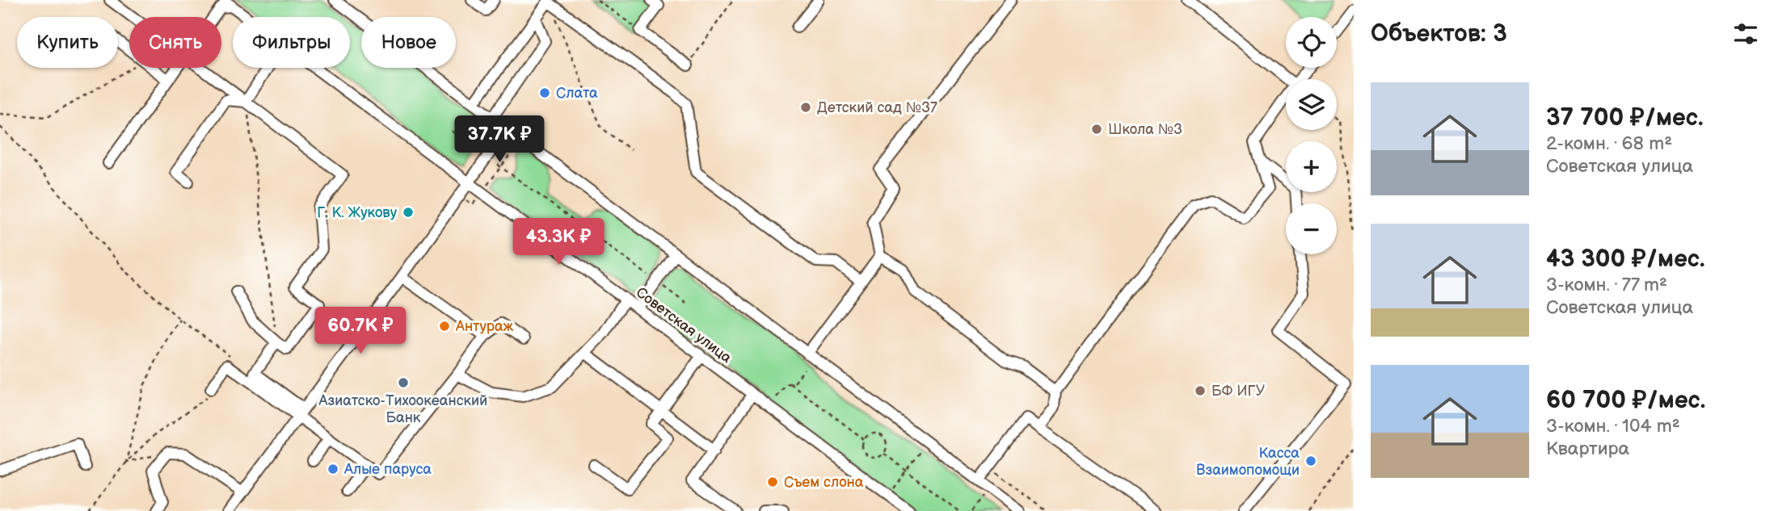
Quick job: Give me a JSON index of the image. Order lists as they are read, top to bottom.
{
  "streets": {
    "street": ["Советская улица"]
  },
  "places": [
    "Слата",
    "Детский сад №37",
    "Школа №3",
    "Г. К. Жукову",
    "Антураж",
    "Азиатско-Тихоокеанский Банк",
    "БФ ИГУ",
    "Касса Взаимопомощи",
    "Алые паруса",
    "Съем слона"
  ],
  "page": {
    "heading": "Объектов: 3",
    "map_buttons": ["+", "−"],
    "chip": [
      "Купить",
      "Снять",
      "Фильтры",
      "Новое"
    ],
    "list": [
      {
        "name": "37 700 ₽/мес.",
        "note": "2-комн. · 68 m² · Советская улица"
      },
      {
        "name": "43 300 ₽/мес.",
        "note": "3-комн. · 77 m² · Советская улица"
      },
      {
        "name": "60 700 ₽/мес.",
        "note": "3-комн. · 104 m² · Квартира"
      }
    ],
    "price": ["37.7K ₽", "43.3K ₽", "60.7K ₽"]
  }
}
